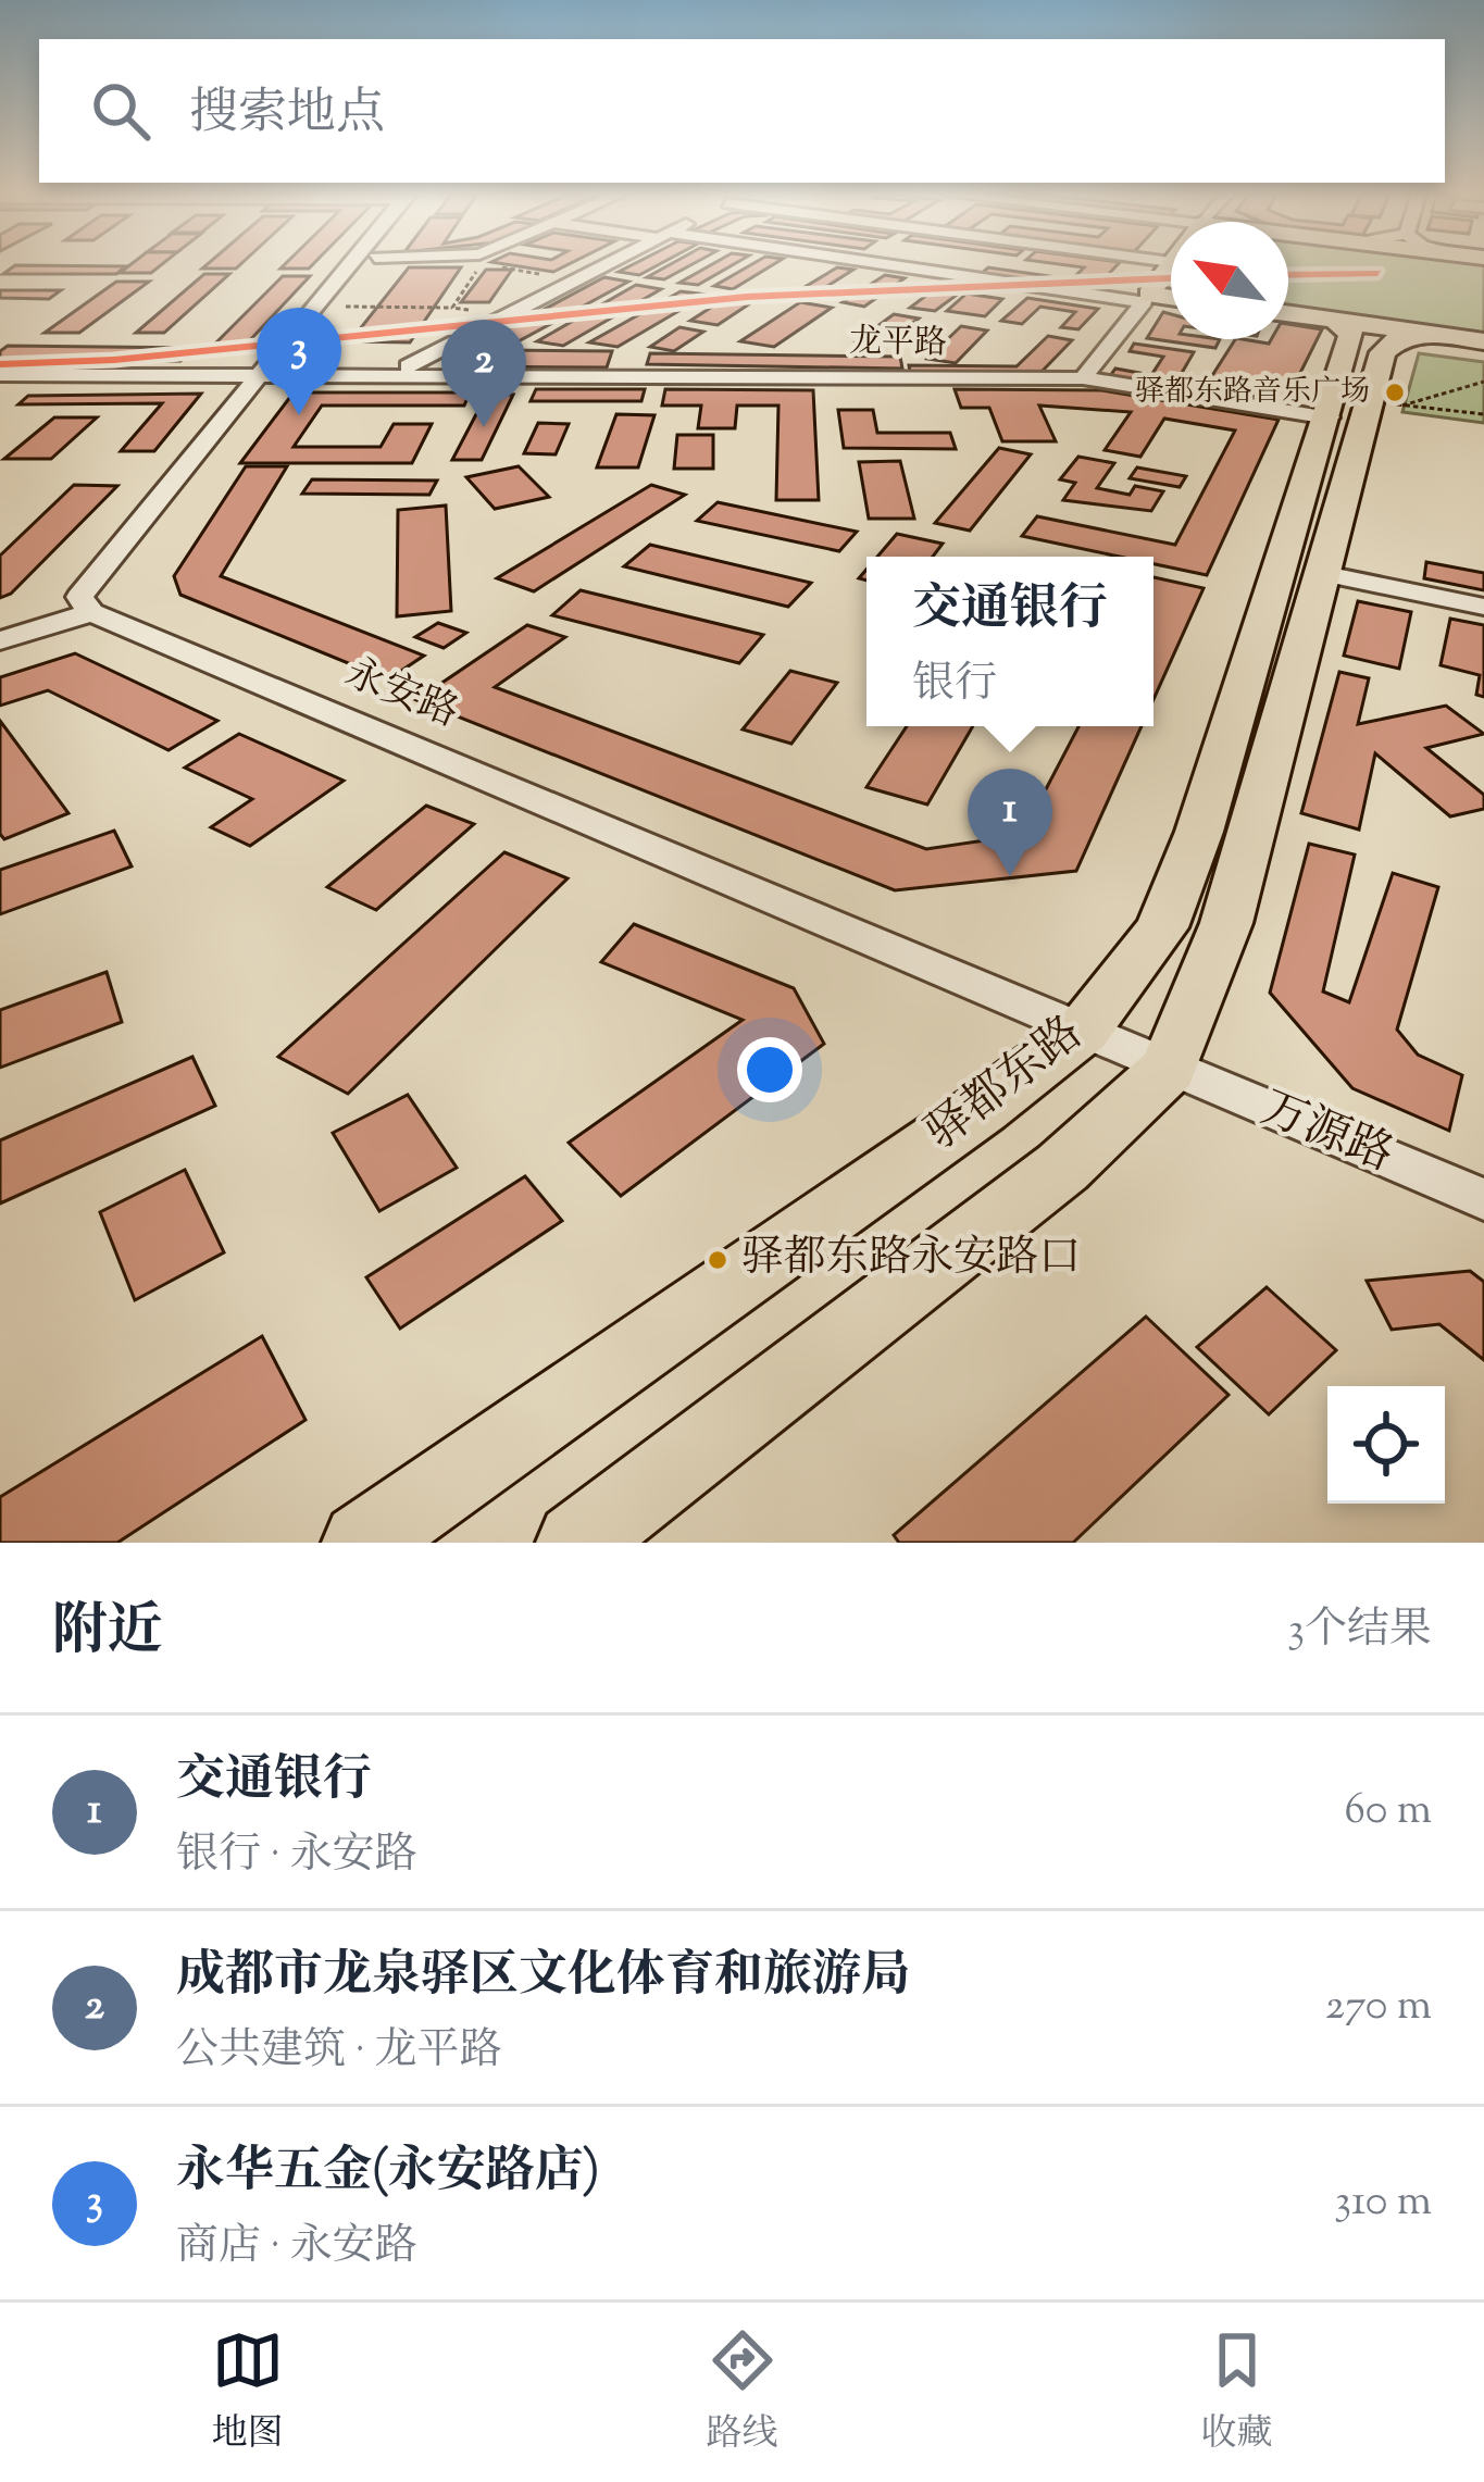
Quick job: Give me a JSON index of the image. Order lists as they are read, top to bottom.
{
  "streets": {
    "highway": ["驿都东路"],
    "street": ["龙平路", "永安路", "万源路"]
  },
  "crossings": [
    ["龙平路", "驿都东路"],
    ["永安路", "驿都东路"],
    ["永安路", "万源路"],
    ["驿都东路", "万源路"]
  ],
  "places": ["驿都东路音乐广场", "驿都东路永安路口"],
  "lines": ["transit line 2"],
  "north": "top left",
  "page": {
    "search": "搜索地点",
    "pins": ["3", "2", "1"],
    "popup": ["交通银行", "银行"],
    "heading": ["附近", "3个结果"],
    "list": [
      {
        "mark": "1",
        "name": "交通银行",
        "note": "银行 · 永安路",
        "value": "60 m"
      },
      {
        "mark": "2",
        "name": "成都市龙泉驿区文化体育和旅游局",
        "note": "公共建筑 · 龙平路",
        "value": "270 m"
      },
      {
        "mark": "3",
        "name": "永华五金(永安路店)",
        "note": "商店 · 永安路",
        "value": "310 m"
      }
    ],
    "nav": ["地图", "路线", "收藏"]
  }
}
